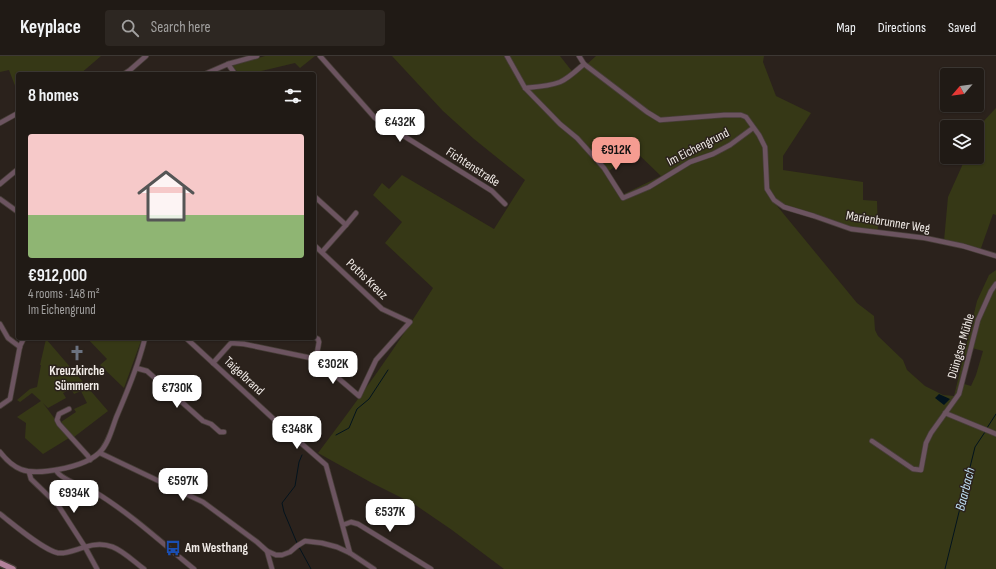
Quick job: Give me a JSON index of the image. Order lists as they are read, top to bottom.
{
  "streets": {
    "street": [
      "Im Eichengrund",
      "Fichtenstraße",
      "Marienbrunner Weg",
      "Poths Kreuz",
      "Düingser Mühle",
      "Taigelbrand"
    ]
  },
  "crossings": [
    ["Im Eichengrund", "Marienbrunner Weg"]
  ],
  "water": ["Baarbach"],
  "places": {
    "church": ["Kreuzkirche Sümmern"],
    "bus stop": ["Am Westhang"]
  },
  "north": "bottom left",
  "page": {
    "header": "Keyplace",
    "search": "Search here",
    "nav": ["Map", "Directions", "Saved"],
    "heading": "8 homes",
    "price": [
      "€432K",
      "€912K",
      "€302K",
      "€730K",
      "€348K",
      "€597K",
      "€934K",
      "€537K"
    ],
    "list": [
      {
        "name": "€912,000",
        "note": "4 rooms · 148 m² · Im Eichengrund"
      }
    ]
  }
}
